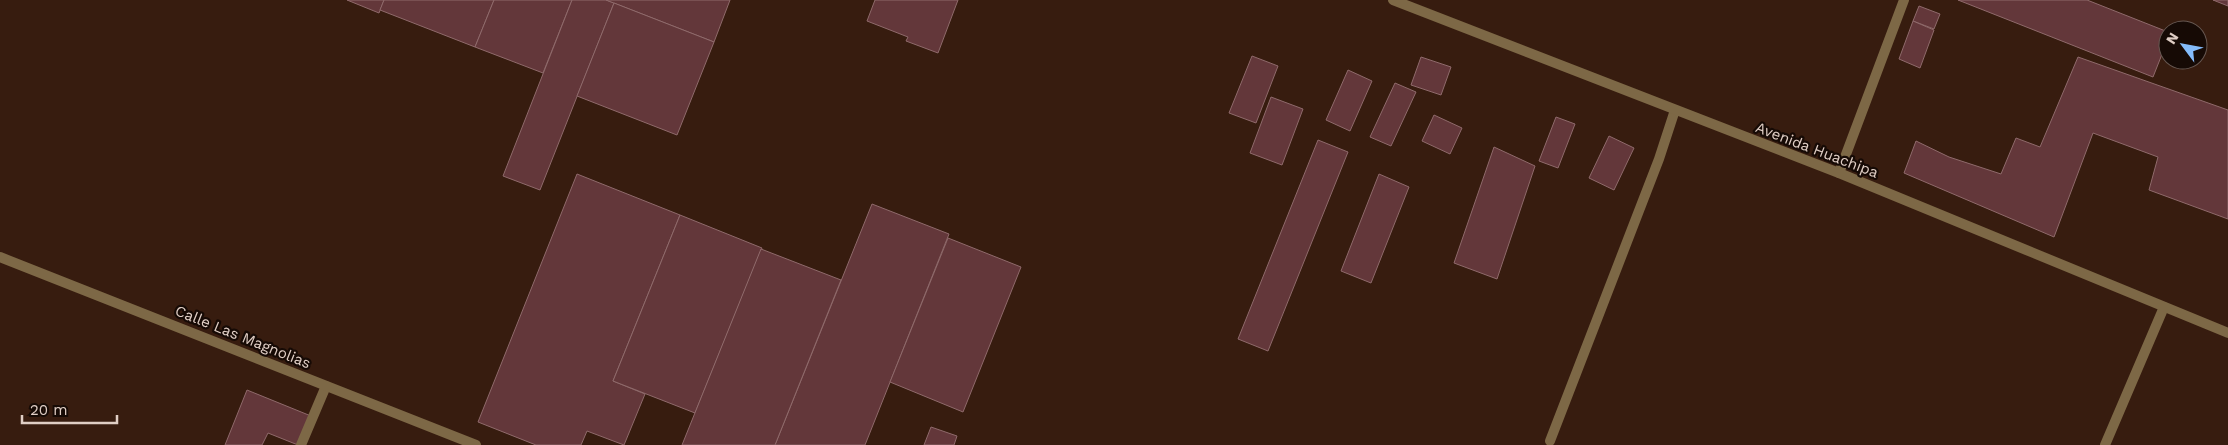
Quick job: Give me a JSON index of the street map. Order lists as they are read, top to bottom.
{
  "streets": {
    "street": ["Avenida Huachipa", "Calle Las Magnolias"]
  },
  "scale_bar": "20 m",
  "north": "top left"
}
